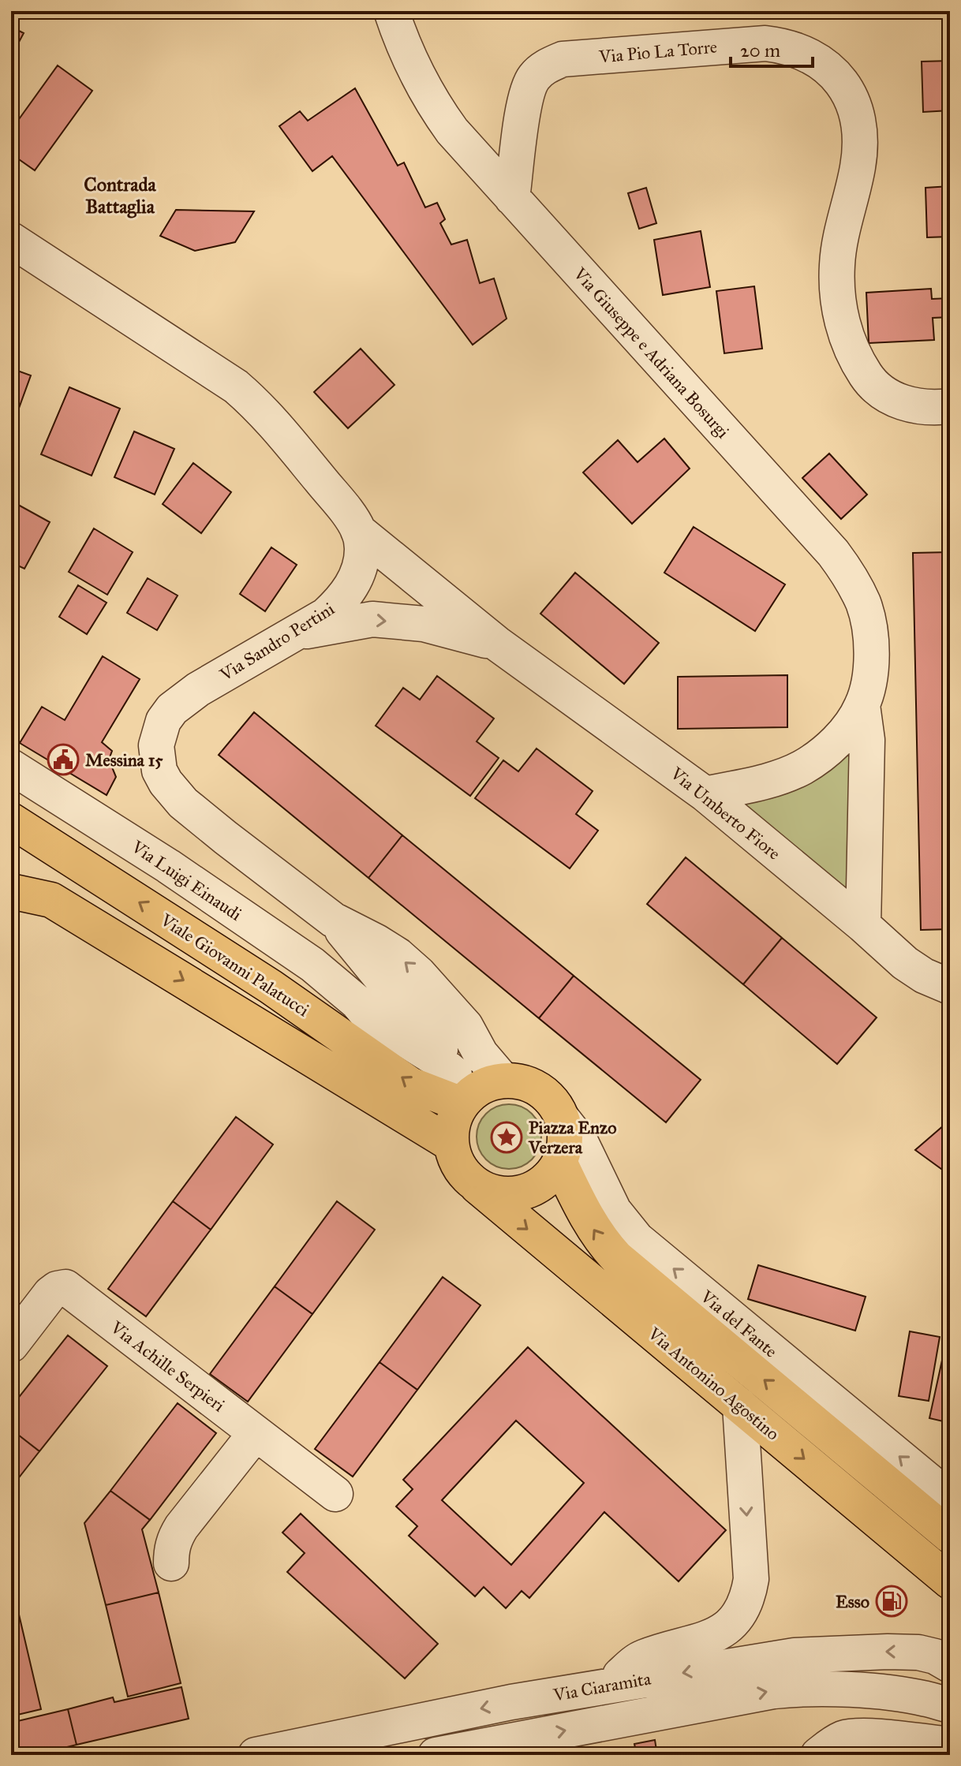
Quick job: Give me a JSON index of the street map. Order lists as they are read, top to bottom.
{
  "streets": {
    "main road": ["Viale Giovanni Palatucci", "Via Antonino Agostino"],
    "street": [
      "Via Pio La Torre",
      "Via Giuseppe e Adriana Bosurgi",
      "Via Sandro Pertini",
      "Via Umberto Fiore",
      "Via Luigi Einaudi",
      "Via del Fante",
      "Via Achille Serpieri",
      "Via Ciaramita"
    ]
  },
  "crossings": [
    ["Via Pio La Torre", "Via Giuseppe e Adriana Bosurgi"],
    ["Via Giuseppe e Adriana Bosurgi", "Via Umberto Fiore"],
    ["Via Sandro Pertini", "Via Umberto Fiore"],
    ["Via Luigi Einaudi", "Viale Giovanni Palatucci"],
    ["Via Luigi Einaudi", "Via del Fante"],
    ["Via Luigi Einaudi", "Via Antonino Agostino"],
    ["Viale Giovanni Palatucci", "Via del Fante"],
    ["Viale Giovanni Palatucci", "Via Antonino Agostino"],
    ["Via del Fante", "Via Antonino Agostino"]
  ],
  "one_way": ["Via del Fante"],
  "districts": ["Contrada Battaglia"],
  "places": {
    "public building": ["Messina 15"],
    "place": ["Piazza Enzo Verzera"],
    "fuel station": ["Esso"]
  },
  "scale_bar": "20 m"
}
